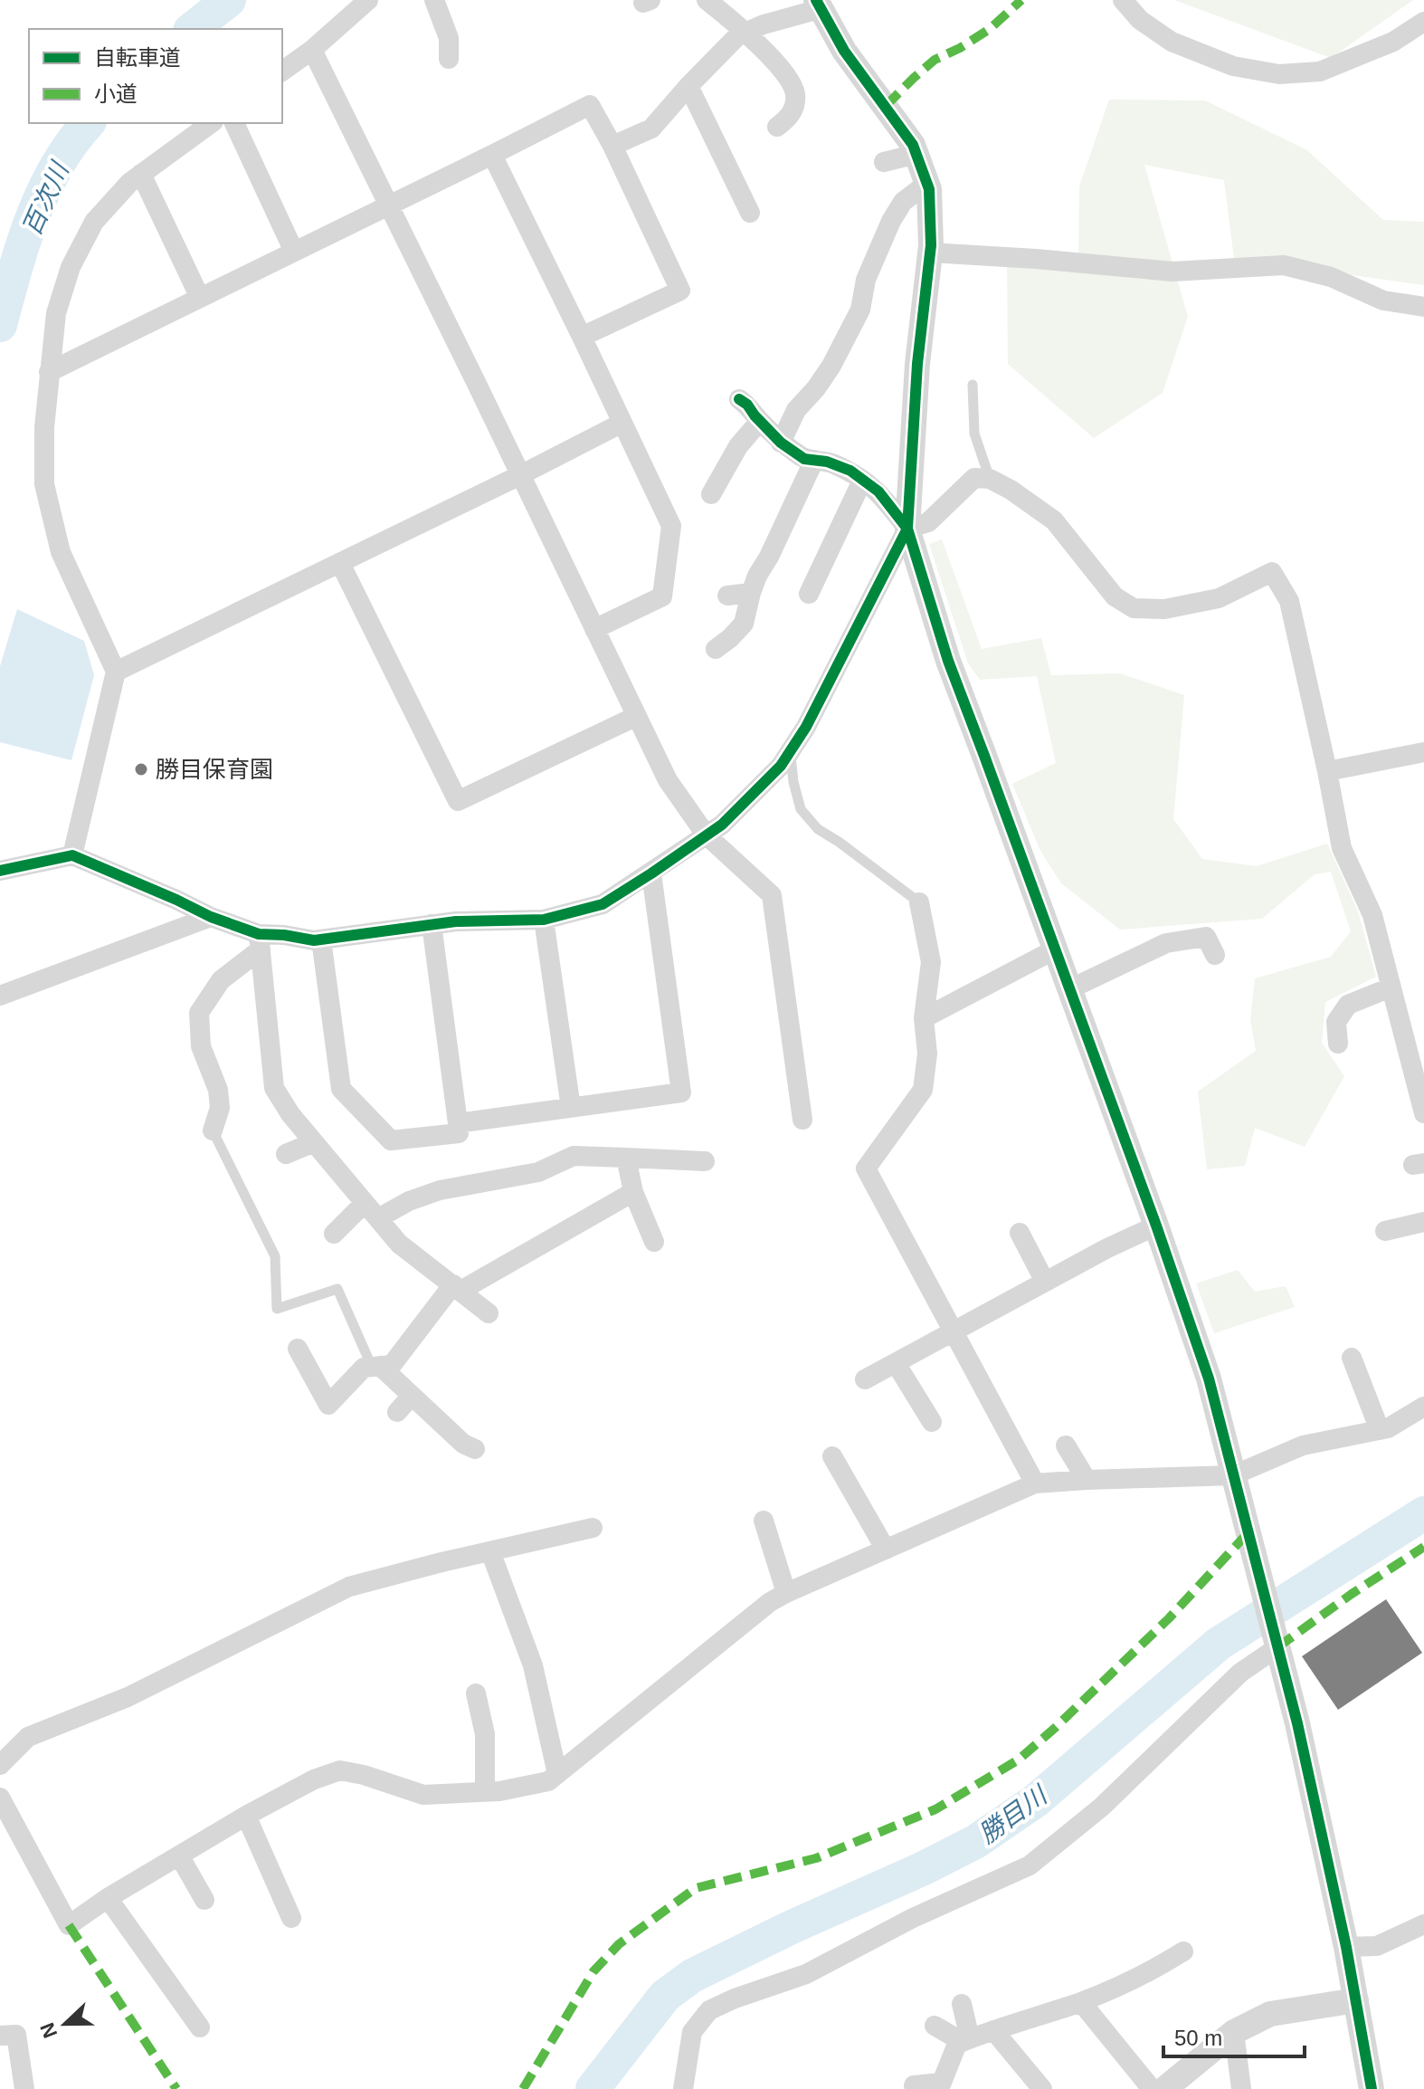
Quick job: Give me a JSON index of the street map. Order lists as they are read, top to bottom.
{
  "water": ["百次川", "勝目川"],
  "places": ["勝目保育園"],
  "legend": ["自転車道", "小道"],
  "scale_bar": "50 m",
  "north": "left"
}
